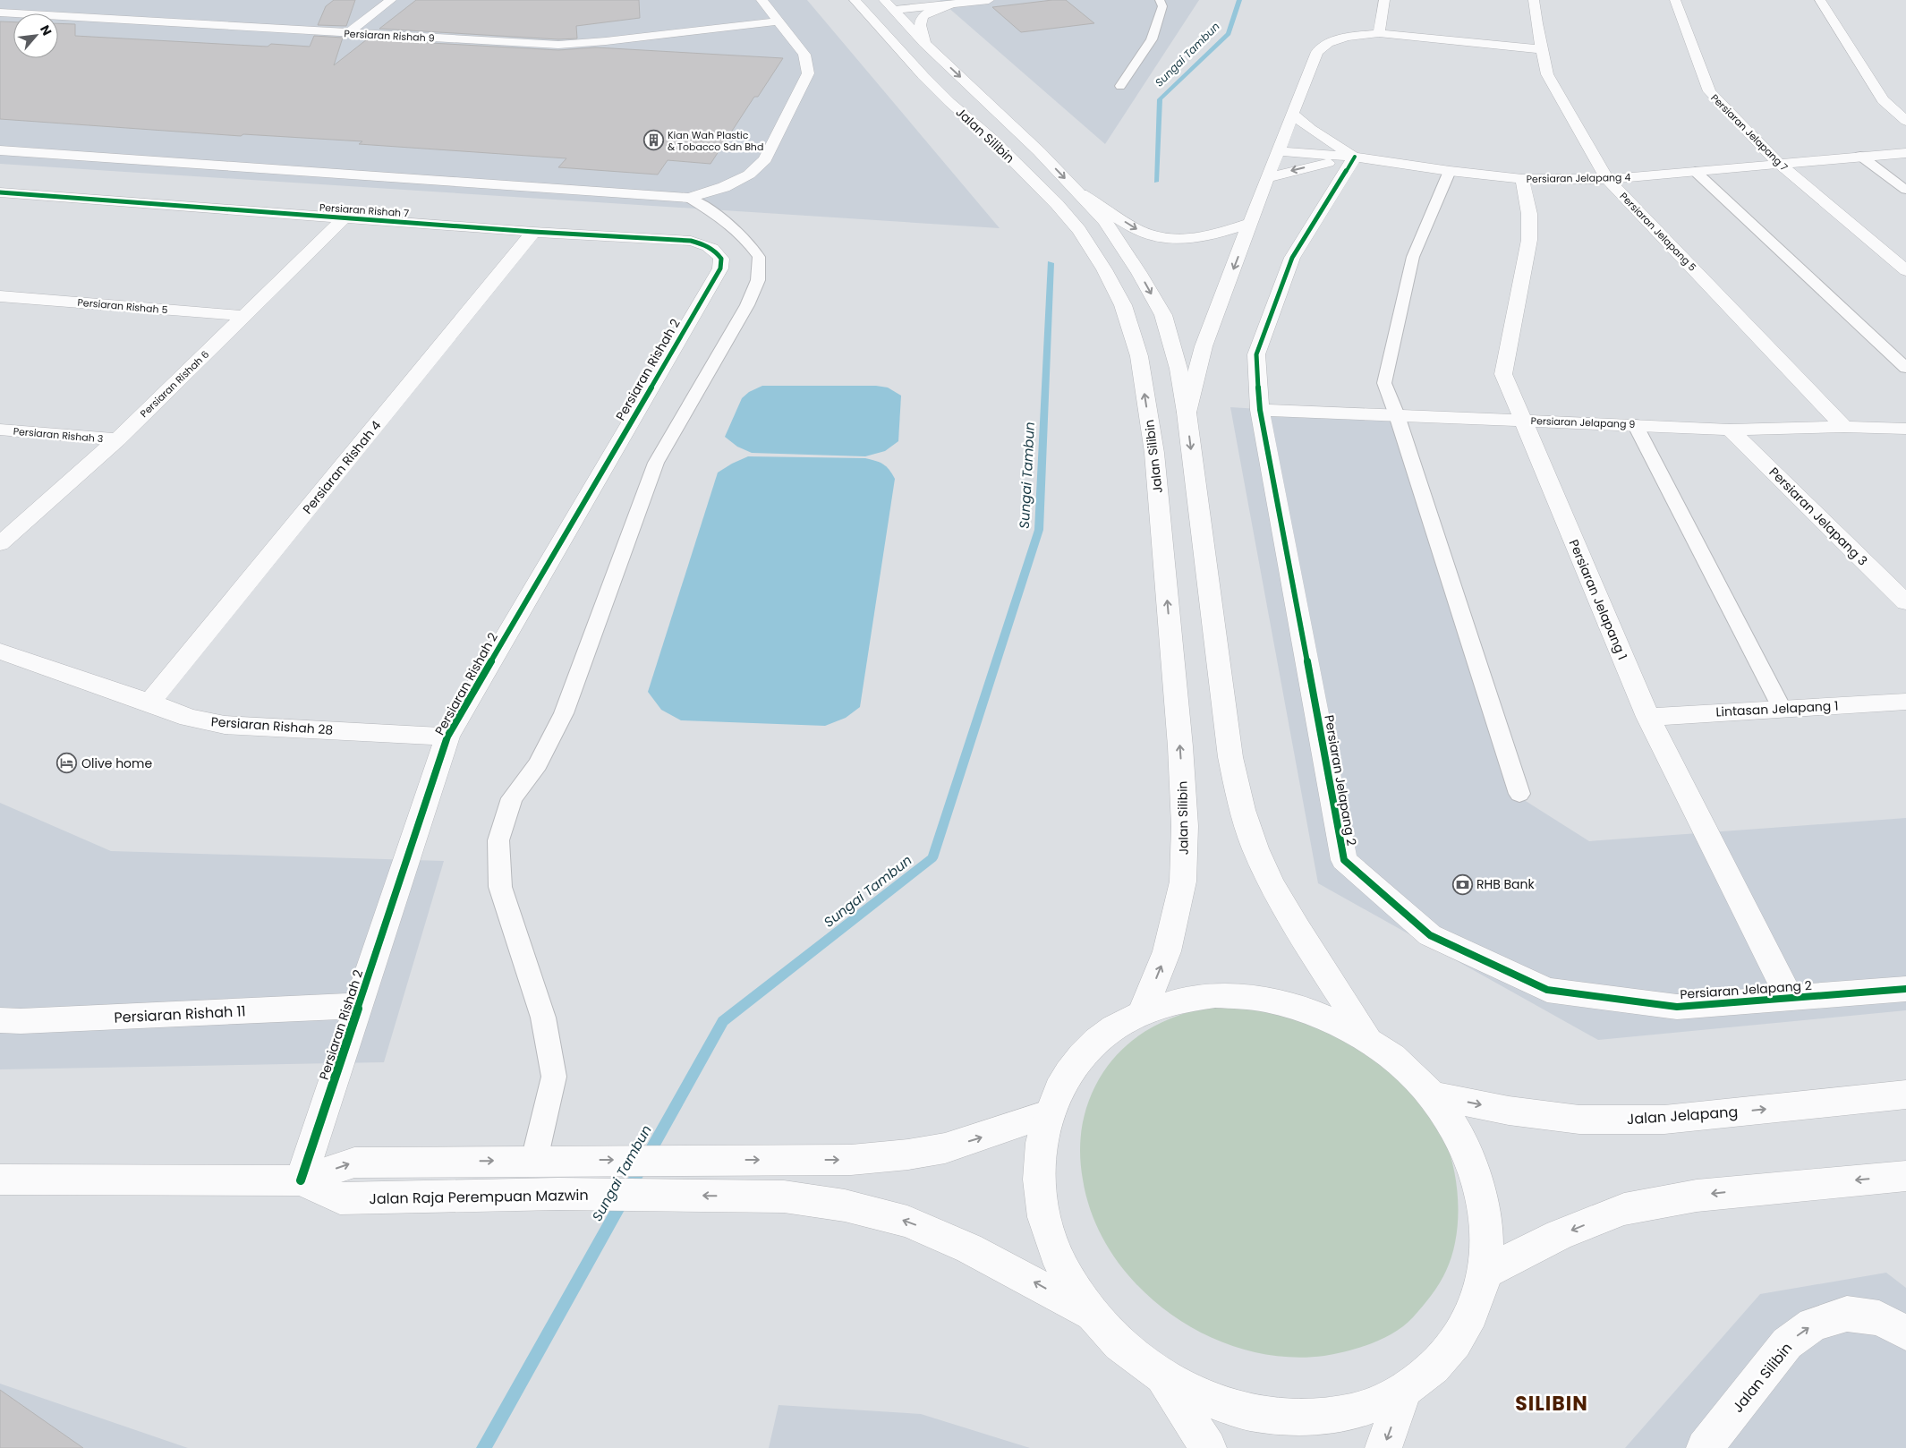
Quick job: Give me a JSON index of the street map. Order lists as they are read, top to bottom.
{
  "streets": {
    "street": [
      "Persiaran Rishah 9",
      "Persiaran Jelapang 7",
      "Jalan Silibin",
      "Persiaran Jelapang 4",
      "Persiaran Rishah 7",
      "Persiaran Jelapang 5",
      "Persiaran Rishah 5",
      "Persiaran Rishah 2",
      "Persiaran Rishah 6",
      "Persiaran Jelapang 9",
      "Persiaran Rishah 3",
      "Persiaran Rishah 4",
      "Persiaran Jelapang 3",
      "Persiaran Jelapang 1",
      "Lintasan Jelapang 1",
      "Persiaran Rishah 28",
      "Persiaran Jelapang 2",
      "Persiaran Rishah 11",
      "Jalan Jelapang",
      "Jalan Raja Perempuan Mazwin"
    ]
  },
  "crossings": [
    ["Persiaran Jelapang 7", "Persiaran Jelapang 4"],
    ["Jalan Silibin", "Persiaran Jelapang 4"],
    ["Jalan Silibin", "Persiaran Jelapang 5"],
    ["Persiaran Jelapang 4", "Persiaran Jelapang 5"],
    ["Persiaran Jelapang 4", "Persiaran Jelapang 1"],
    ["Persiaran Jelapang 4", "Persiaran Jelapang 2"],
    ["Persiaran Rishah 7", "Persiaran Rishah 2"],
    ["Persiaran Rishah 7", "Persiaran Rishah 6"],
    ["Persiaran Rishah 7", "Persiaran Rishah 4"],
    ["Persiaran Jelapang 5", "Persiaran Jelapang 9"],
    ["Persiaran Rishah 5", "Persiaran Rishah 6"],
    ["Persiaran Rishah 2", "Persiaran Rishah 28"],
    ["Persiaran Rishah 2", "Persiaran Rishah 11"],
    ["Persiaran Rishah 2", "Jalan Raja Perempuan Mazwin"],
    ["Persiaran Rishah 6", "Persiaran Rishah 3"],
    ["Persiaran Jelapang 9", "Persiaran Jelapang 3"],
    ["Persiaran Jelapang 9", "Persiaran Jelapang 1"],
    ["Persiaran Jelapang 9", "Persiaran Jelapang 2"],
    ["Persiaran Rishah 4", "Persiaran Rishah 28"],
    ["Persiaran Jelapang 1", "Lintasan Jelapang 1"],
    ["Persiaran Jelapang 1", "Persiaran Jelapang 2"]
  ],
  "districts": ["SILIBIN"],
  "water": ["Sungai Tambun"],
  "places": {
    "building": ["Kian Wah Plastic & Tobacco Sdn Bhd"],
    "hotel": ["Olive home"],
    "bank": ["RHB Bank"]
  },
  "north": "top right"
}
